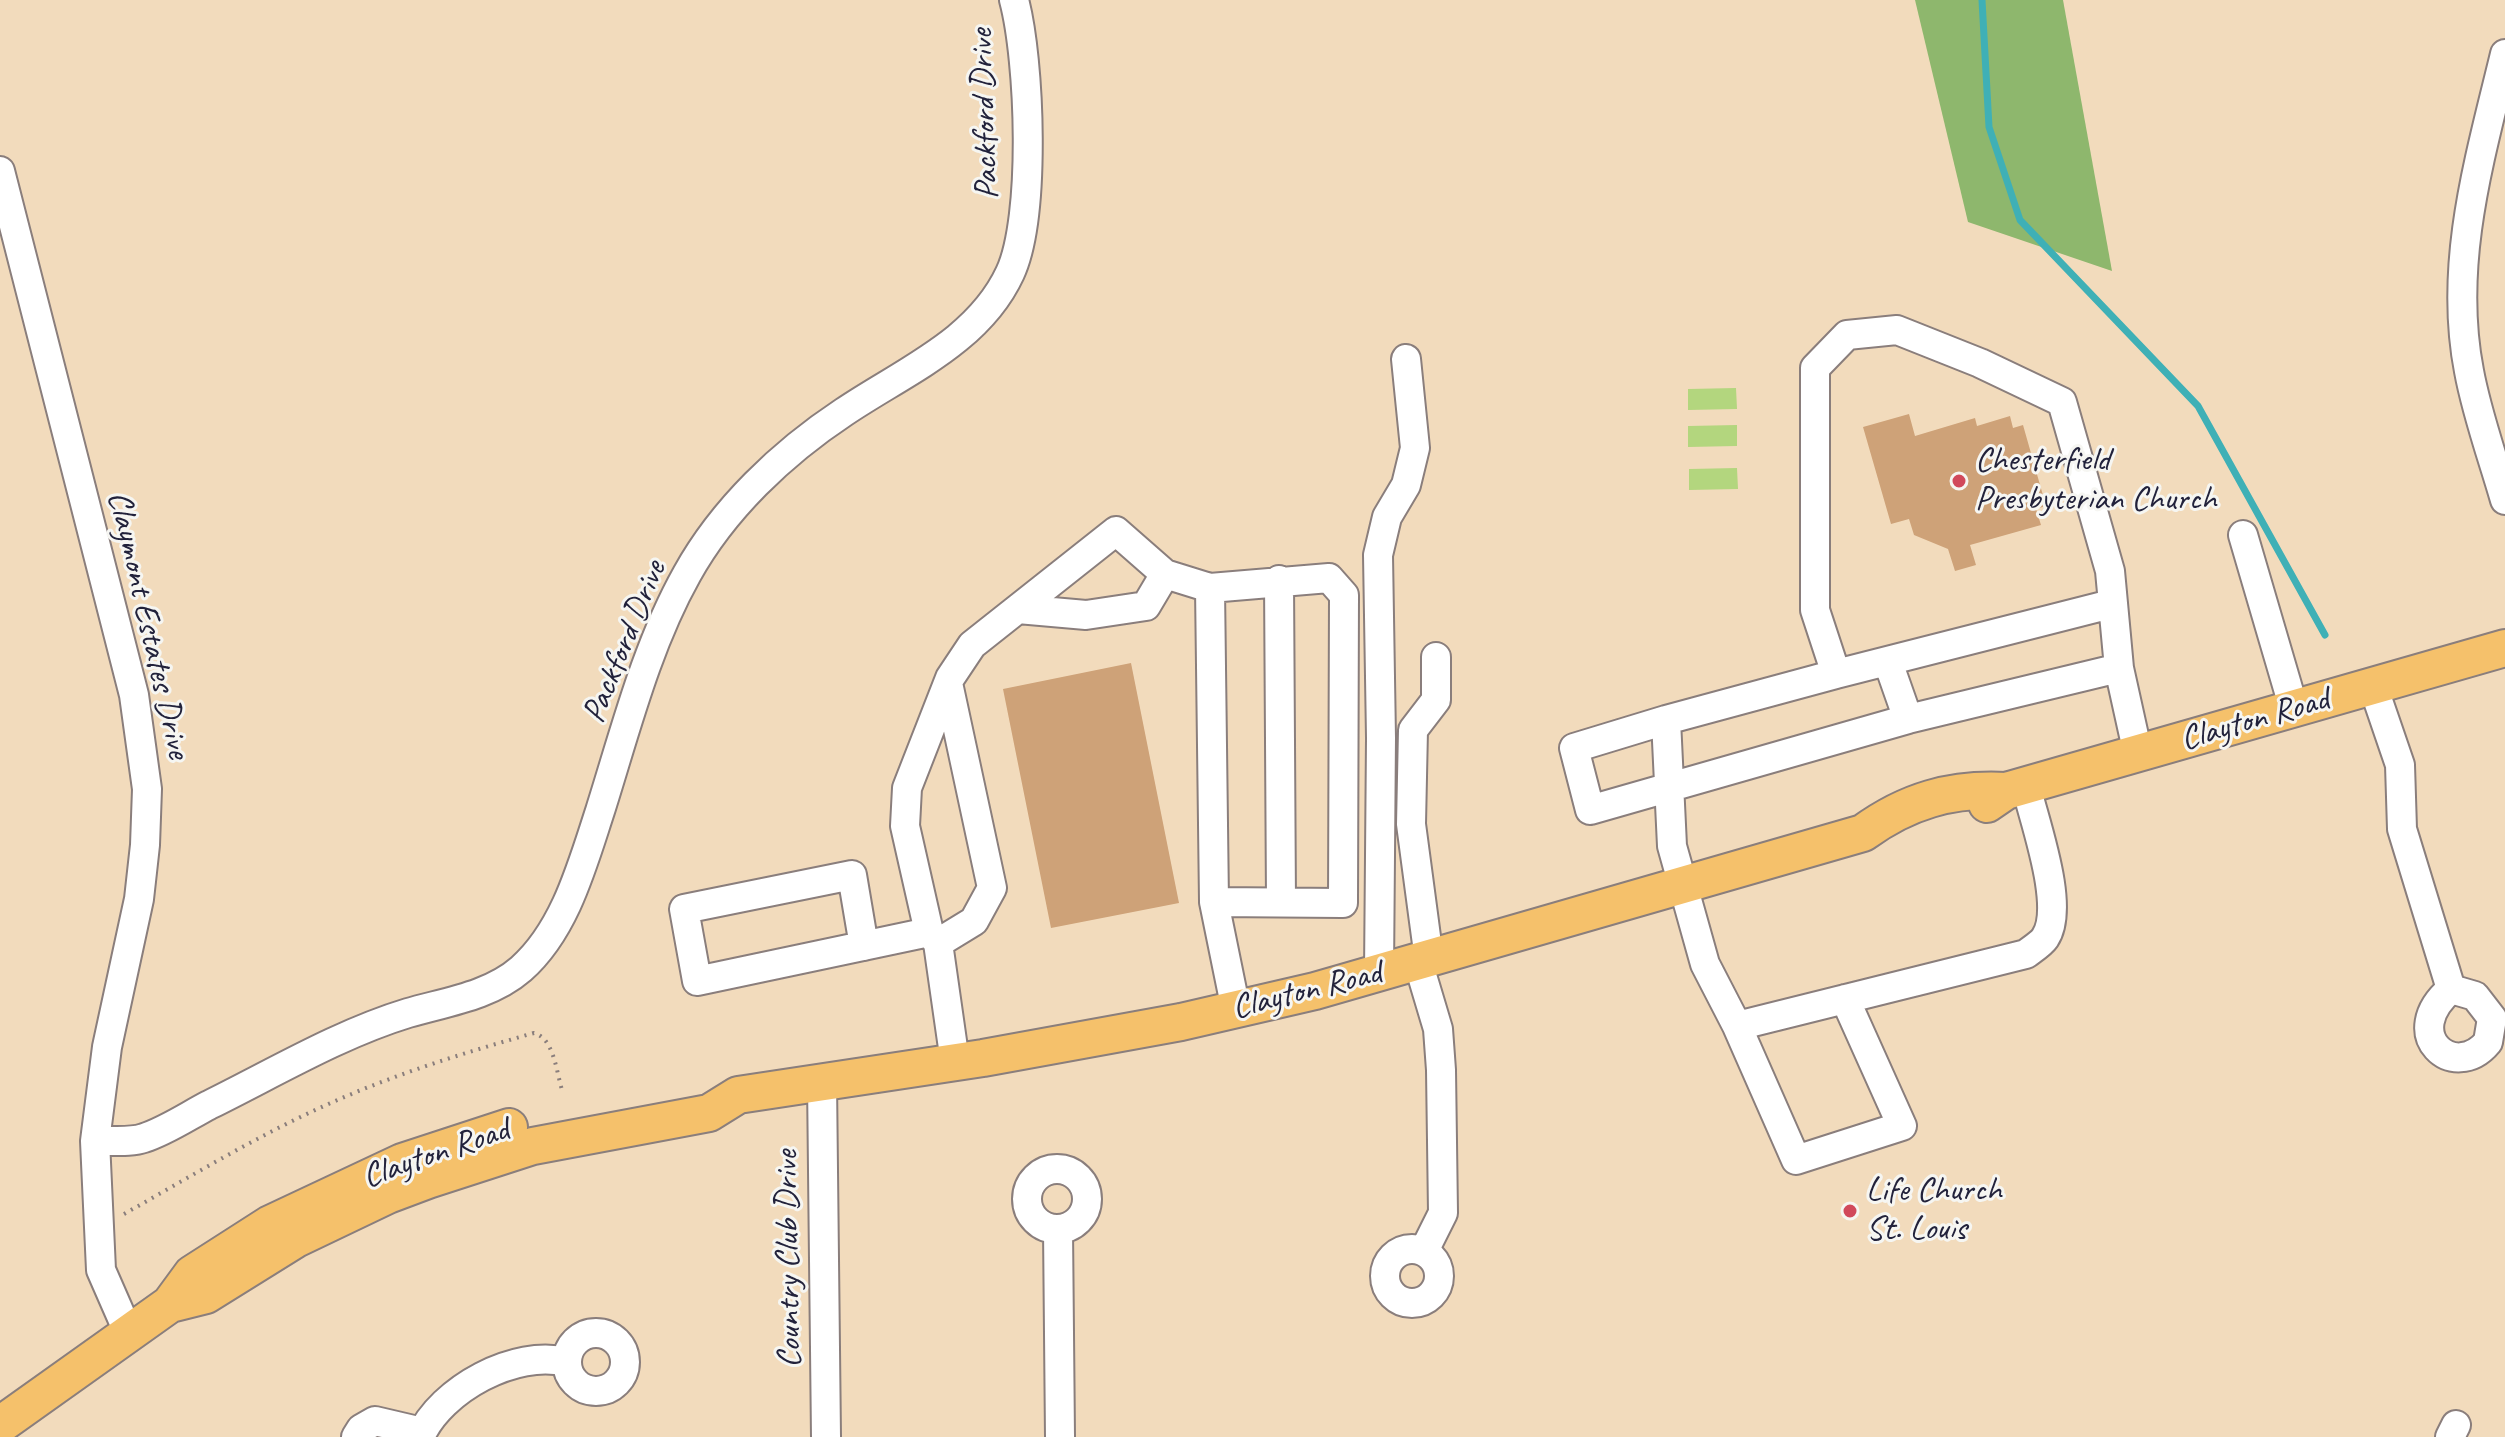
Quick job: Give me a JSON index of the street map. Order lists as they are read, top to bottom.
{
  "streets": {
    "main road": ["Clayton Road"],
    "street": ["Packford Drive", "Claymont Estates Drive", "Country Club Drive"]
  },
  "crossings": [
    ["Packford Drive", "Claymont Estates Drive"],
    ["Claymont Estates Drive", "Clayton Road"],
    ["Clayton Road", "Country Club Drive"]
  ],
  "places": ["Chesterfield Presbyterian Church", "Life Church St. Louis"]
}
